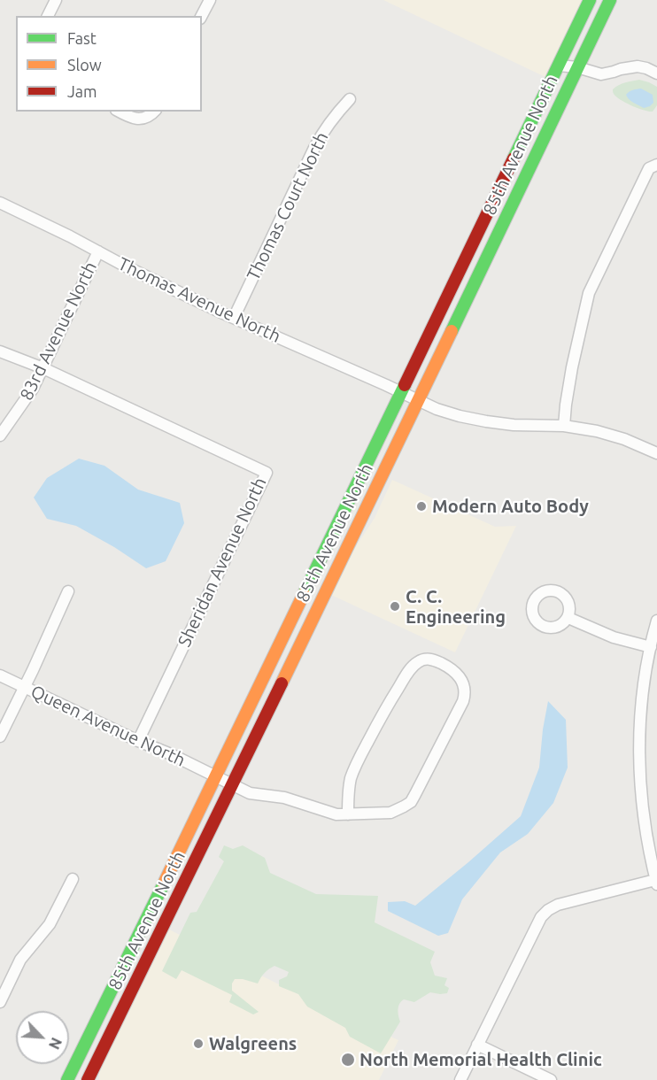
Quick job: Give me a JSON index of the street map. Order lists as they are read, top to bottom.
{
  "streets": {
    "main road": ["85th Avenue North"],
    "street": [
      "Thomas Court North",
      "Thomas Avenue North",
      "83rd Avenue North",
      "Sheridan Avenue North",
      "Queen Avenue North"
    ]
  },
  "crossings": [
    ["85th Avenue North", "Thomas Avenue North"],
    ["85th Avenue North", "Queen Avenue North"],
    ["Thomas Court North", "Thomas Avenue North"],
    ["Thomas Avenue North", "83rd Avenue North"],
    ["83rd Avenue North", "Sheridan Avenue North"],
    ["Sheridan Avenue North", "Queen Avenue North"]
  ],
  "places": [
    "Modern Auto Body",
    "C. C. Engineering",
    "Walgreens",
    "North Memorial Health Clinic"
  ],
  "legend": ["Fast", "Slow", "Jam"],
  "north": "bottom right"
}
